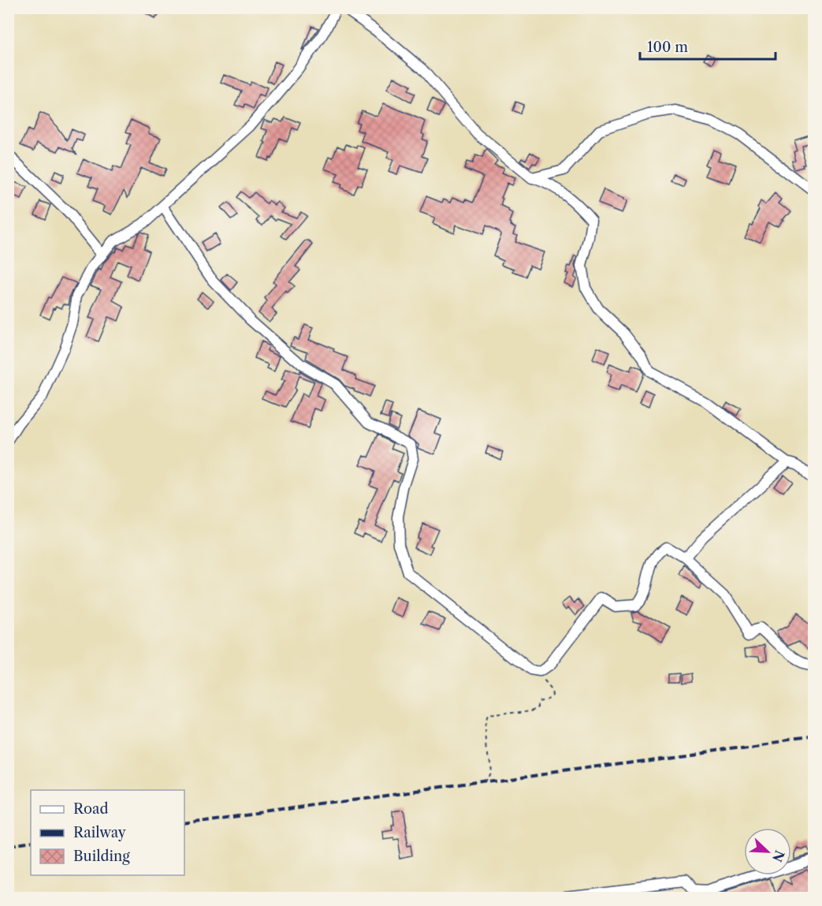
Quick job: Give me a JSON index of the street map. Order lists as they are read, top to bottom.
{
  "legend": ["Road", "Railway", "Building"],
  "scale_bar": "100 m",
  "north": "bottom right"
}
